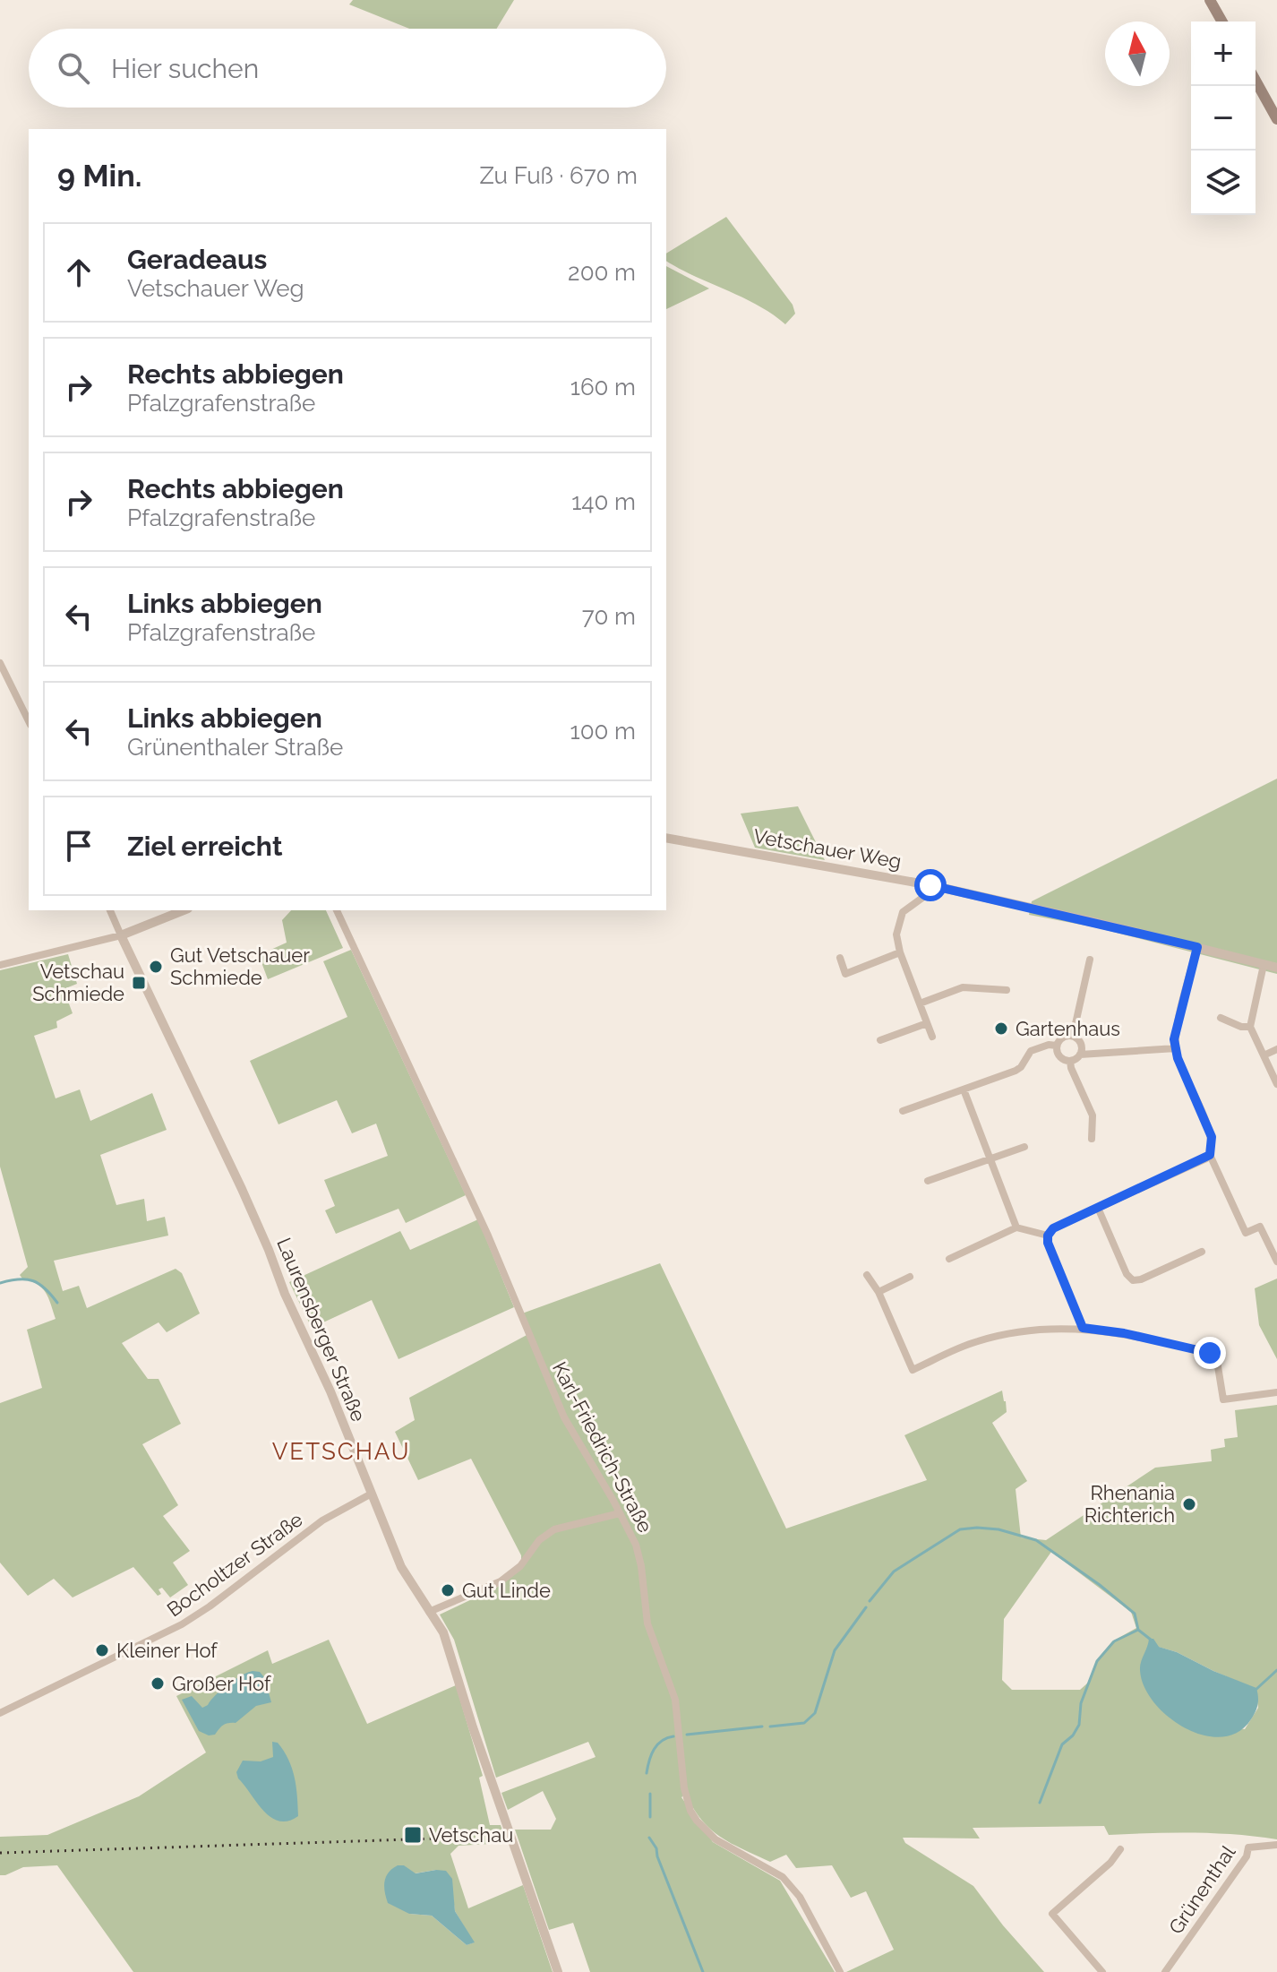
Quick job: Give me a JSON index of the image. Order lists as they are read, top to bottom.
{
  "streets": {
    "street": [
      "Vetschauer Weg",
      "Laurensberger Straße",
      "Karl-Friedrich-Straße",
      "Bocholtzer Straße",
      "Grünenthal"
    ]
  },
  "crossings": [
    ["Laurensberger Straße", "Bocholtzer Straße"]
  ],
  "districts": ["VETSCHAU"],
  "places": {
    "other": [
      "Gut Vetschauer Schmiede",
      "Gartenhaus",
      "Rhenania Richterich",
      "Gut Linde",
      "Kleiner Hof",
      "Großer Hof"
    ],
    "transit": ["Vetschau Schmiede", "Vetschau"]
  },
  "north": "top",
  "page": {
    "map_buttons": ["+", "−"],
    "search": "Hier suchen",
    "heading": ["9 Min.", "Zu Fuß · 670 m"],
    "list": [
      ["Geradeaus", "Vetschauer Weg", "200 m"],
      ["Rechts abbiegen", "Pfalzgrafenstraße", "160 m"],
      ["Rechts abbiegen", "Pfalzgrafenstraße", "140 m"],
      ["Links abbiegen", "Pfalzgrafenstraße", "70 m"],
      ["Links abbiegen", "Grünenthaler Straße", "100 m"],
      "Ziel erreicht"
    ]
  }
}
